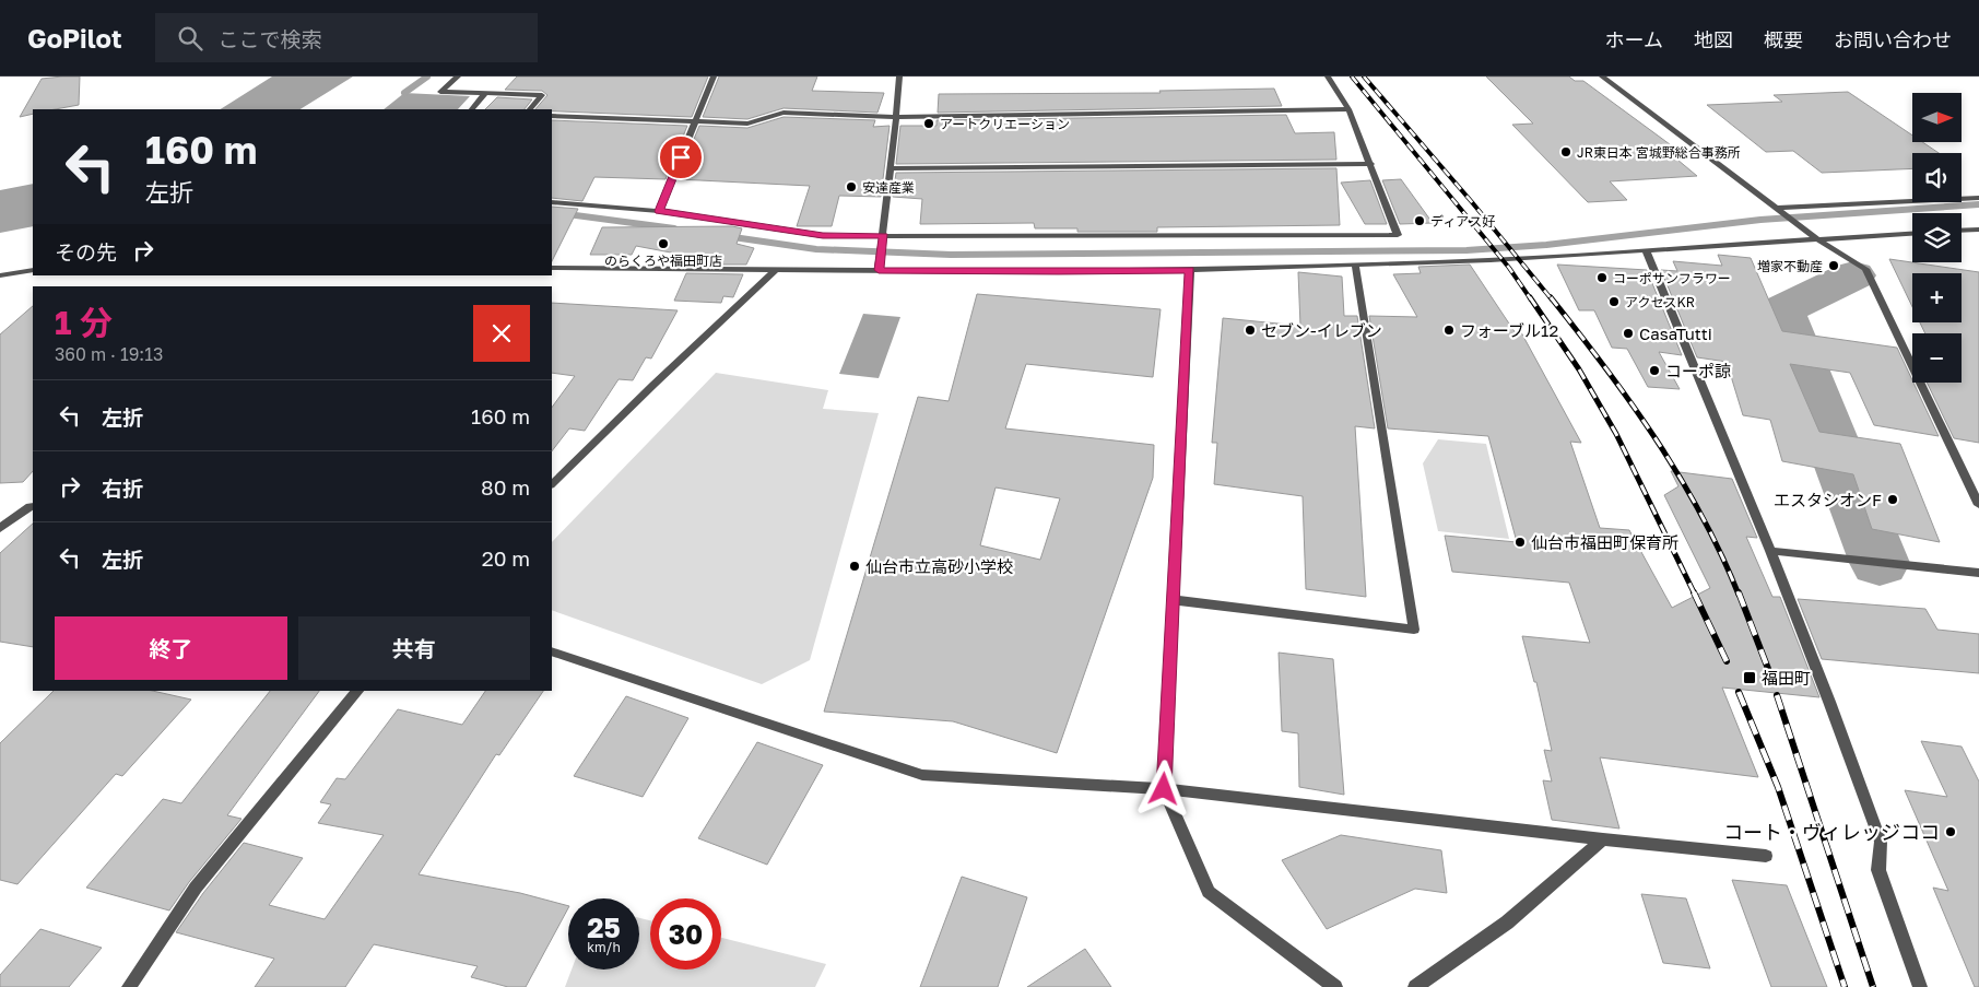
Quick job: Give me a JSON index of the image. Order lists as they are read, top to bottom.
{
  "places": {
    "other": [
      "アートクリエーション",
      "JR東日本 宮城野総合事務所",
      "安達産業",
      "ディアス好",
      "のらくろや福田町店",
      "増家不動産",
      "コーポサンフラワー",
      "アクセスKR",
      "セブン-イレブン",
      "フォーブル12",
      "CasaTutti",
      "コーポ諒",
      "エスタシオンF",
      "仙台市福田町保育所",
      "仙台市立高砂小学校",
      "コート・ヴィレッジココ"
    ],
    "transit": ["福田町"]
  },
  "north": "right",
  "page": {
    "header": "GoPilot",
    "search": "ここで検索",
    "nav": [
      "ホーム",
      "地図",
      "概要",
      "お問い合わせ"
    ],
    "map_buttons": ["+", "−"],
    "turn": ["160 m", "左折"],
    "then": "その先",
    "heading": ["1 分", "360 m · 19:13"],
    "list": [
      {
        "name": "左折",
        "value": "160 m"
      },
      {
        "name": "右折",
        "value": "80 m"
      },
      {
        "name": "左折",
        "value": "20 m"
      }
    ],
    "buttons": ["終了", "共有"],
    "speed": "25 km/h",
    "limit": "30"
  }
}
